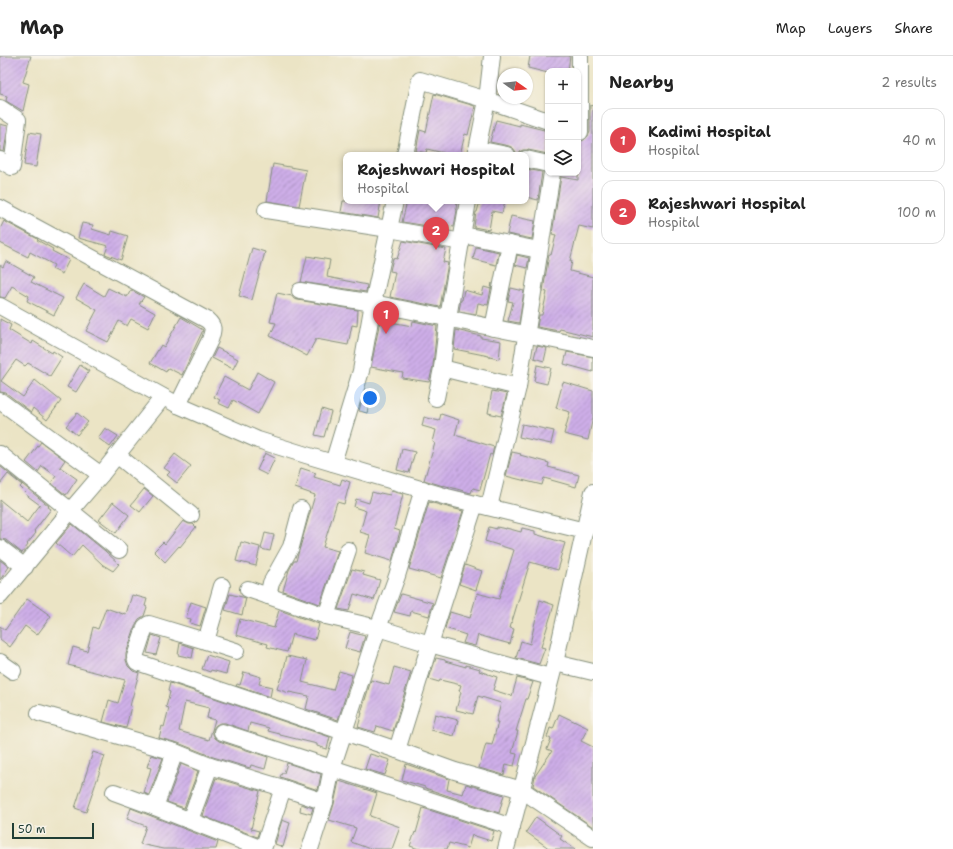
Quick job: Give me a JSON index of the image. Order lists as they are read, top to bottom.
{
  "scale_bar": "50 m",
  "north": "right",
  "page": {
    "header": "Map",
    "nav": ["Map", "Layers", "Share"],
    "heading": ["Nearby", "2 results"],
    "map_buttons": ["+", "−"],
    "list": [
      {
        "mark": "1",
        "name": "Kadimi Hospital",
        "note": "Hospital",
        "value": "40 m"
      },
      {
        "mark": "2",
        "name": "Rajeshwari Hospital",
        "note": "Hospital",
        "value": "100 m"
      }
    ],
    "popup": ["Rajeshwari Hospital", "Hospital"],
    "pins": ["2", "1"],
    "scale": "50 m"
  }
}
